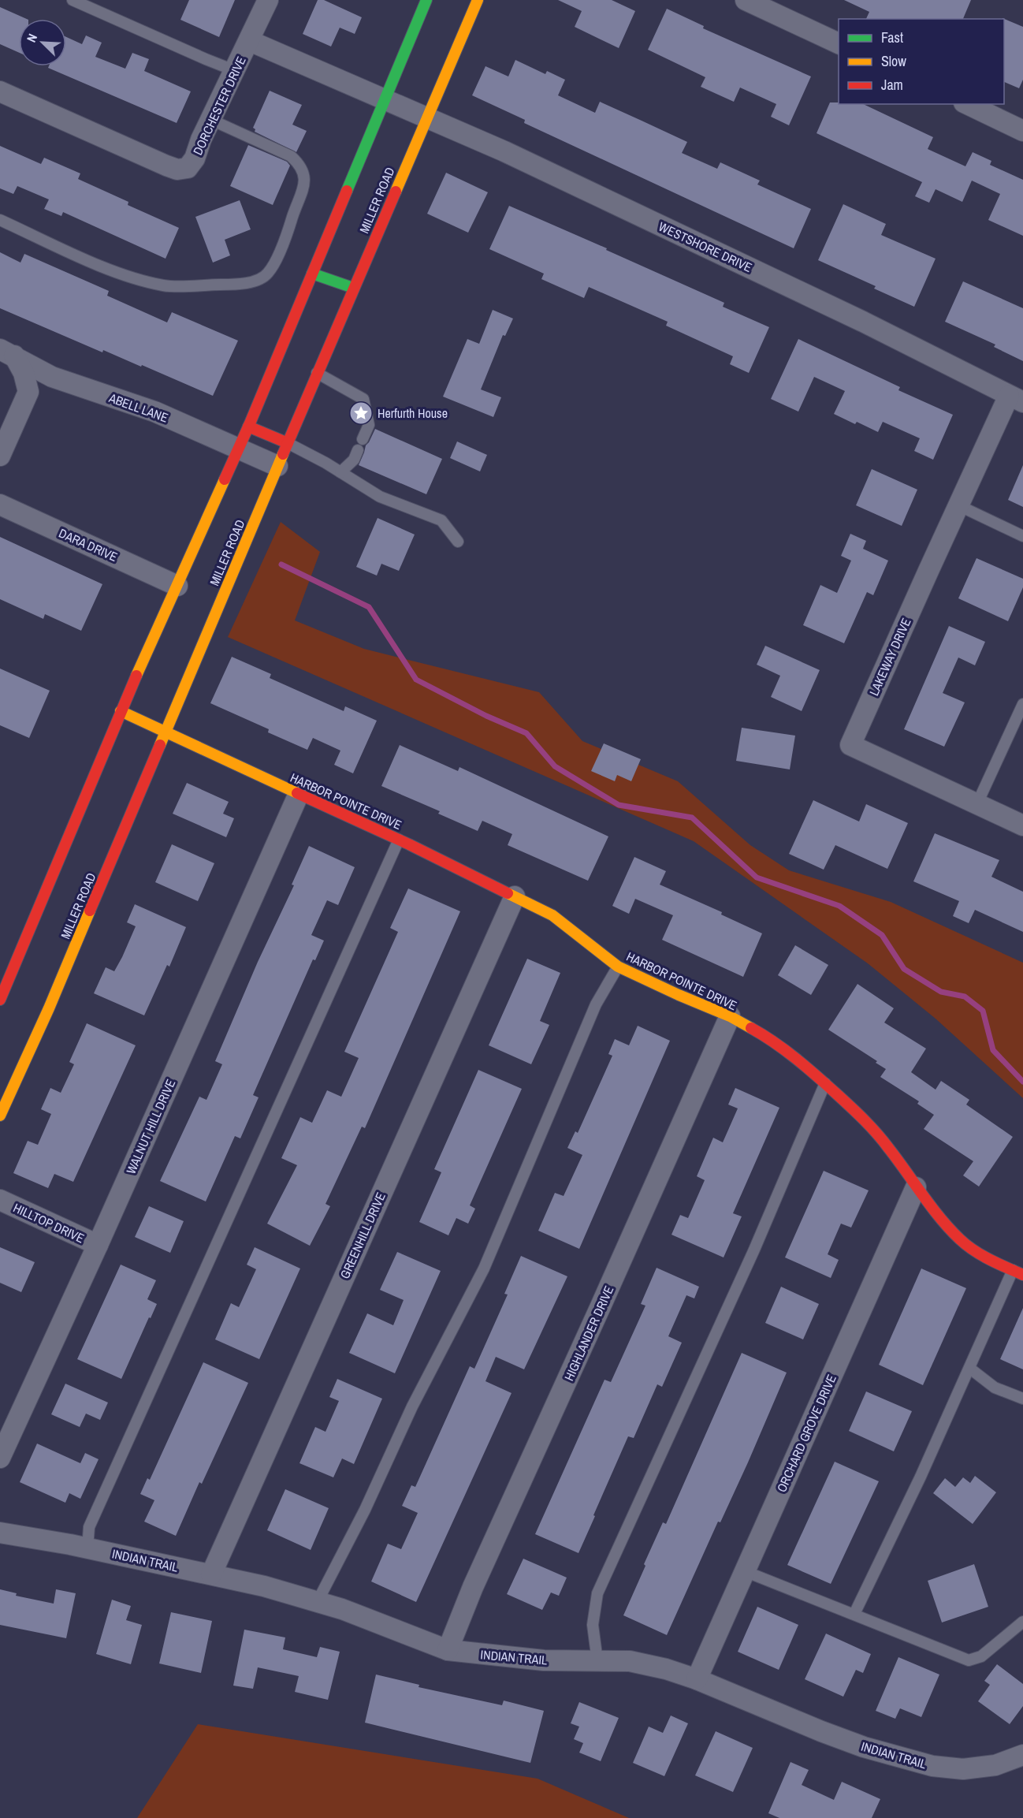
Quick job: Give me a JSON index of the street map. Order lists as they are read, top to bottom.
{
  "streets": {
    "main road": ["MILLER ROAD", "HARBOR POINTE DRIVE"],
    "street": [
      "DORCHESTER DRIVE",
      "WESTSHORE DRIVE",
      "ABELL LANE",
      "DARA DRIVE",
      "LAKEWAY DRIVE",
      "WALNUT HILL DRIVE",
      "HILLTOP DRIVE",
      "GREENHILL DRIVE",
      "HIGHLANDER DRIVE",
      "ORCHARD GROVE DRIVE",
      "INDIAN TRAIL"
    ]
  },
  "crossings": [
    ["DORCHESTER DRIVE", "WESTSHORE DRIVE"],
    ["MILLER ROAD", "WESTSHORE DRIVE"],
    ["MILLER ROAD", "ABELL LANE"],
    ["MILLER ROAD", "HARBOR POINTE DRIVE"],
    ["WESTSHORE DRIVE", "LAKEWAY DRIVE"],
    ["HARBOR POINTE DRIVE", "WALNUT HILL DRIVE"],
    ["HARBOR POINTE DRIVE", "GREENHILL DRIVE"],
    ["HARBOR POINTE DRIVE", "HIGHLANDER DRIVE"],
    ["HARBOR POINTE DRIVE", "ORCHARD GROVE DRIVE"],
    ["WALNUT HILL DRIVE", "HILLTOP DRIVE"],
    ["GREENHILL DRIVE", "INDIAN TRAIL"],
    ["HIGHLANDER DRIVE", "INDIAN TRAIL"],
    ["ORCHARD GROVE DRIVE", "INDIAN TRAIL"]
  ],
  "places": {
    "place": ["Herfurth House"]
  },
  "legend": ["Fast", "Slow", "Jam"],
  "north": "top left"
}
